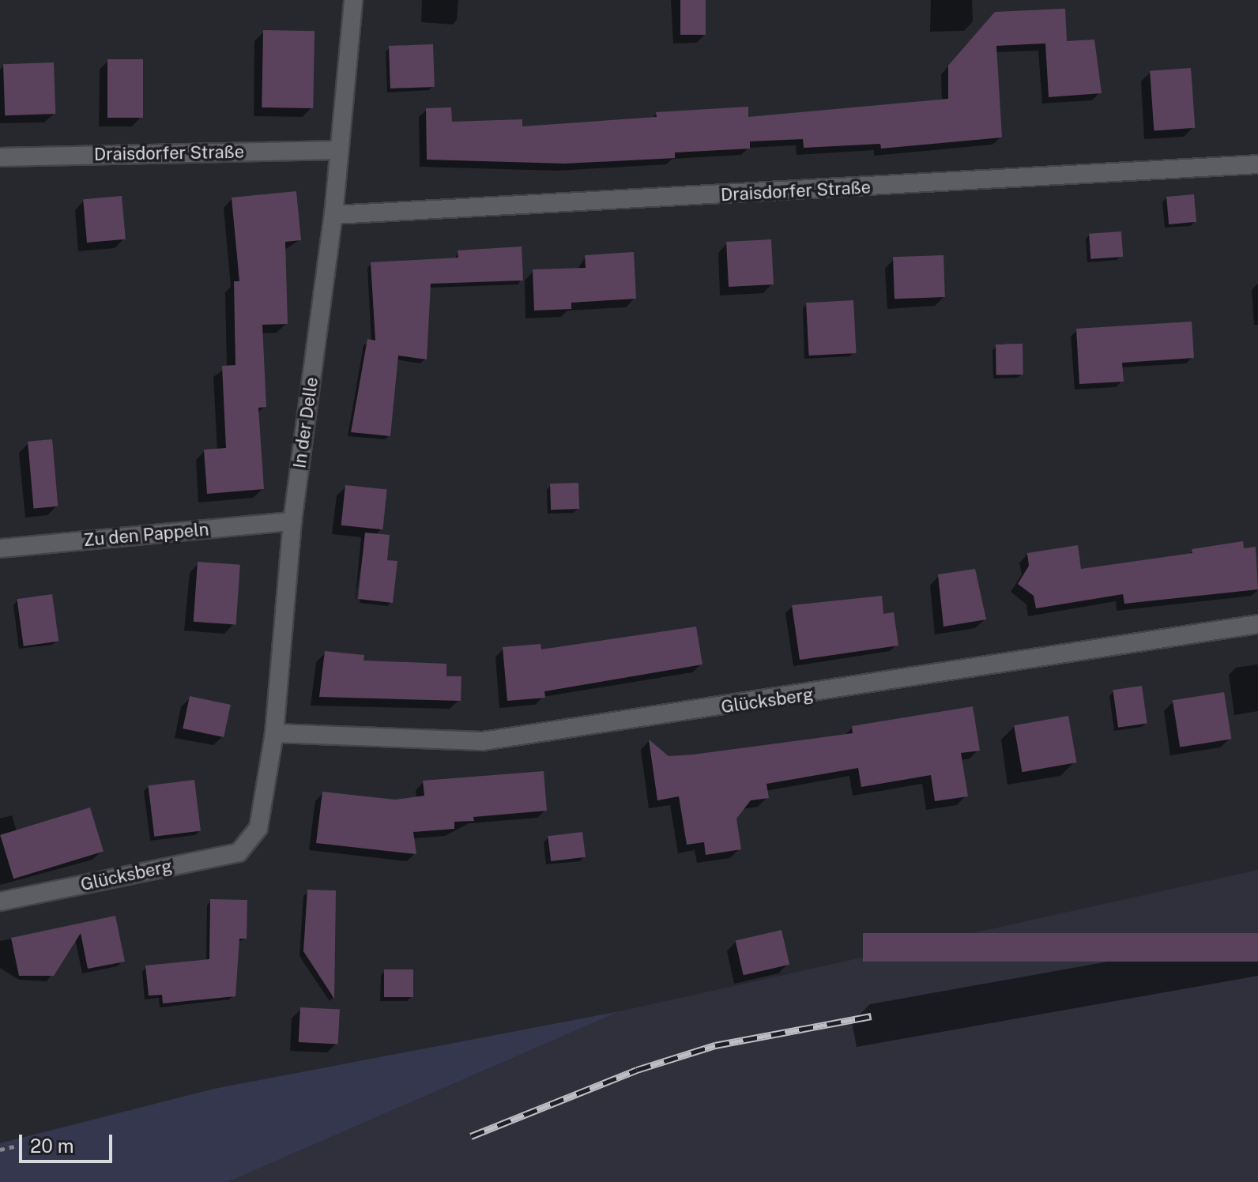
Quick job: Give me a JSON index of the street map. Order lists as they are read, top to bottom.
{
  "streets": {
    "street": [
      "Draisdorfer Straße",
      "In der Delle",
      "Zu den Pappeln",
      "Glücksberg"
    ]
  },
  "crossings": [
    ["Draisdorfer Straße", "In der Delle"],
    ["In der Delle", "Zu den Pappeln"],
    ["In der Delle", "Glücksberg"]
  ],
  "scale_bar": "20 m"
}
